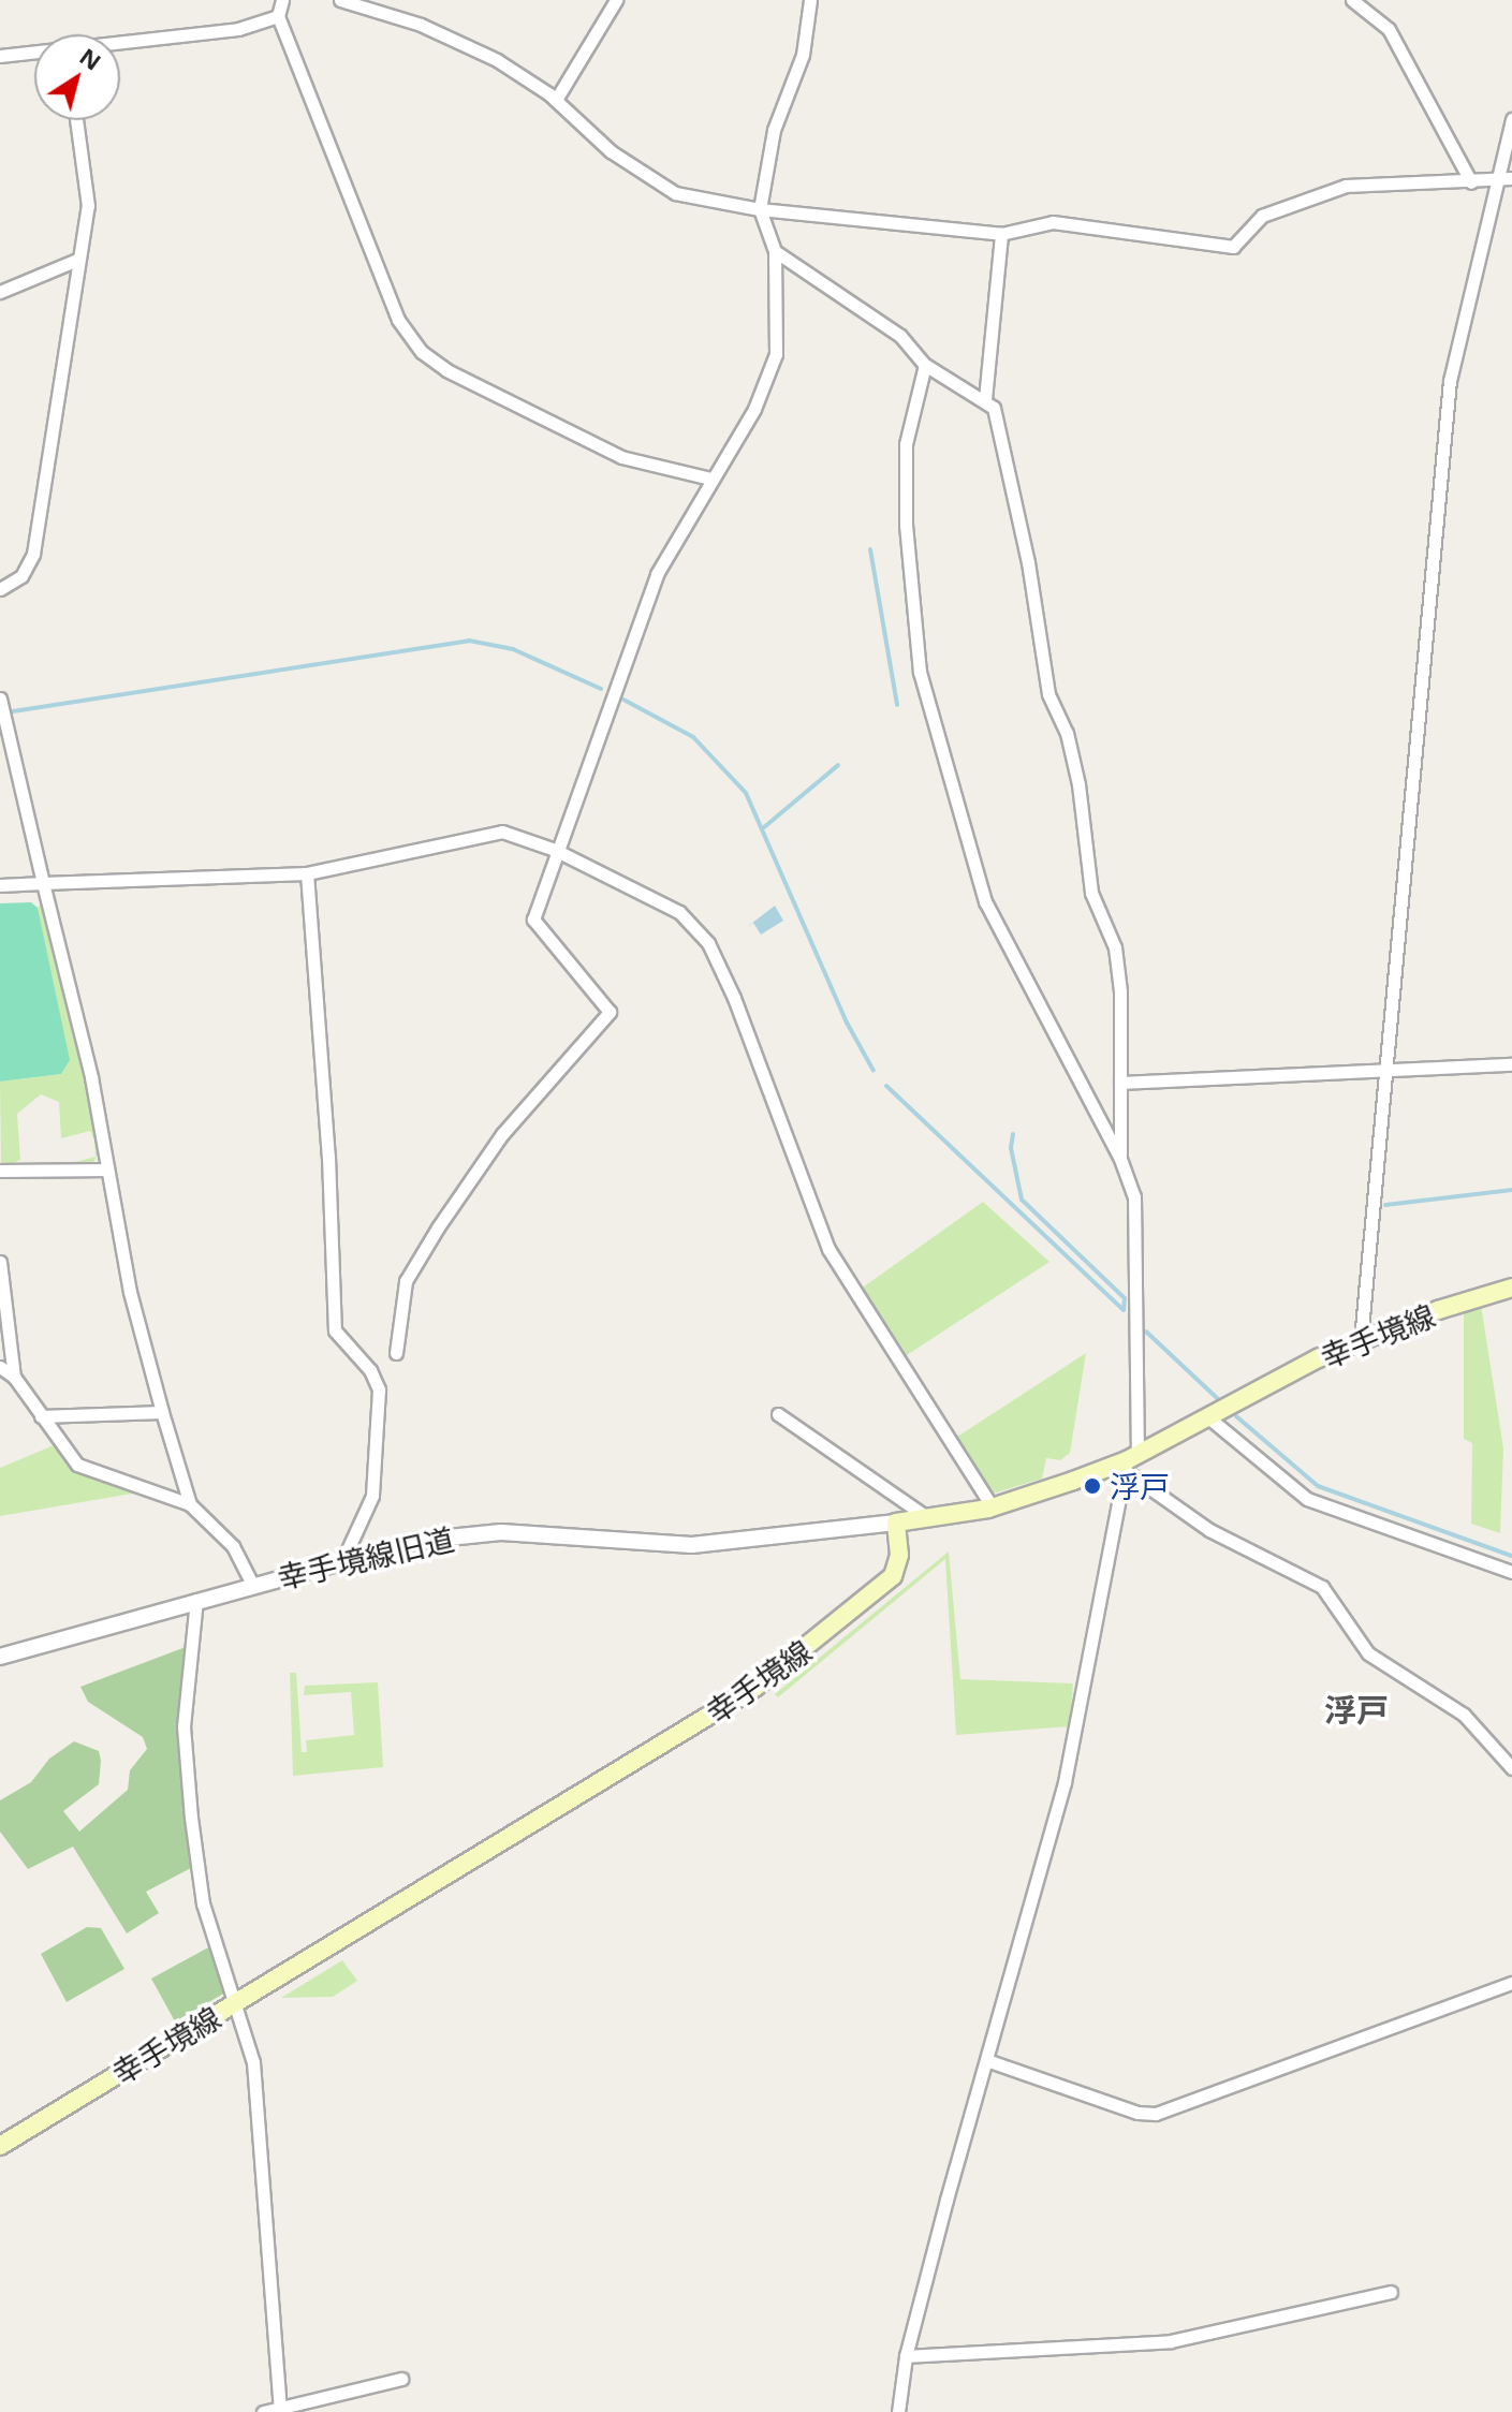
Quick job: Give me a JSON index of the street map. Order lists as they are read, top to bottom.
{
  "streets": {
    "main road": ["幸手境線"],
    "street": ["幸手境線旧道"]
  },
  "crossings": [
    ["幸手境線", "幸手境線旧道"]
  ],
  "districts": ["浮戸"],
  "places": ["浮戸"],
  "north": "top right"
}
